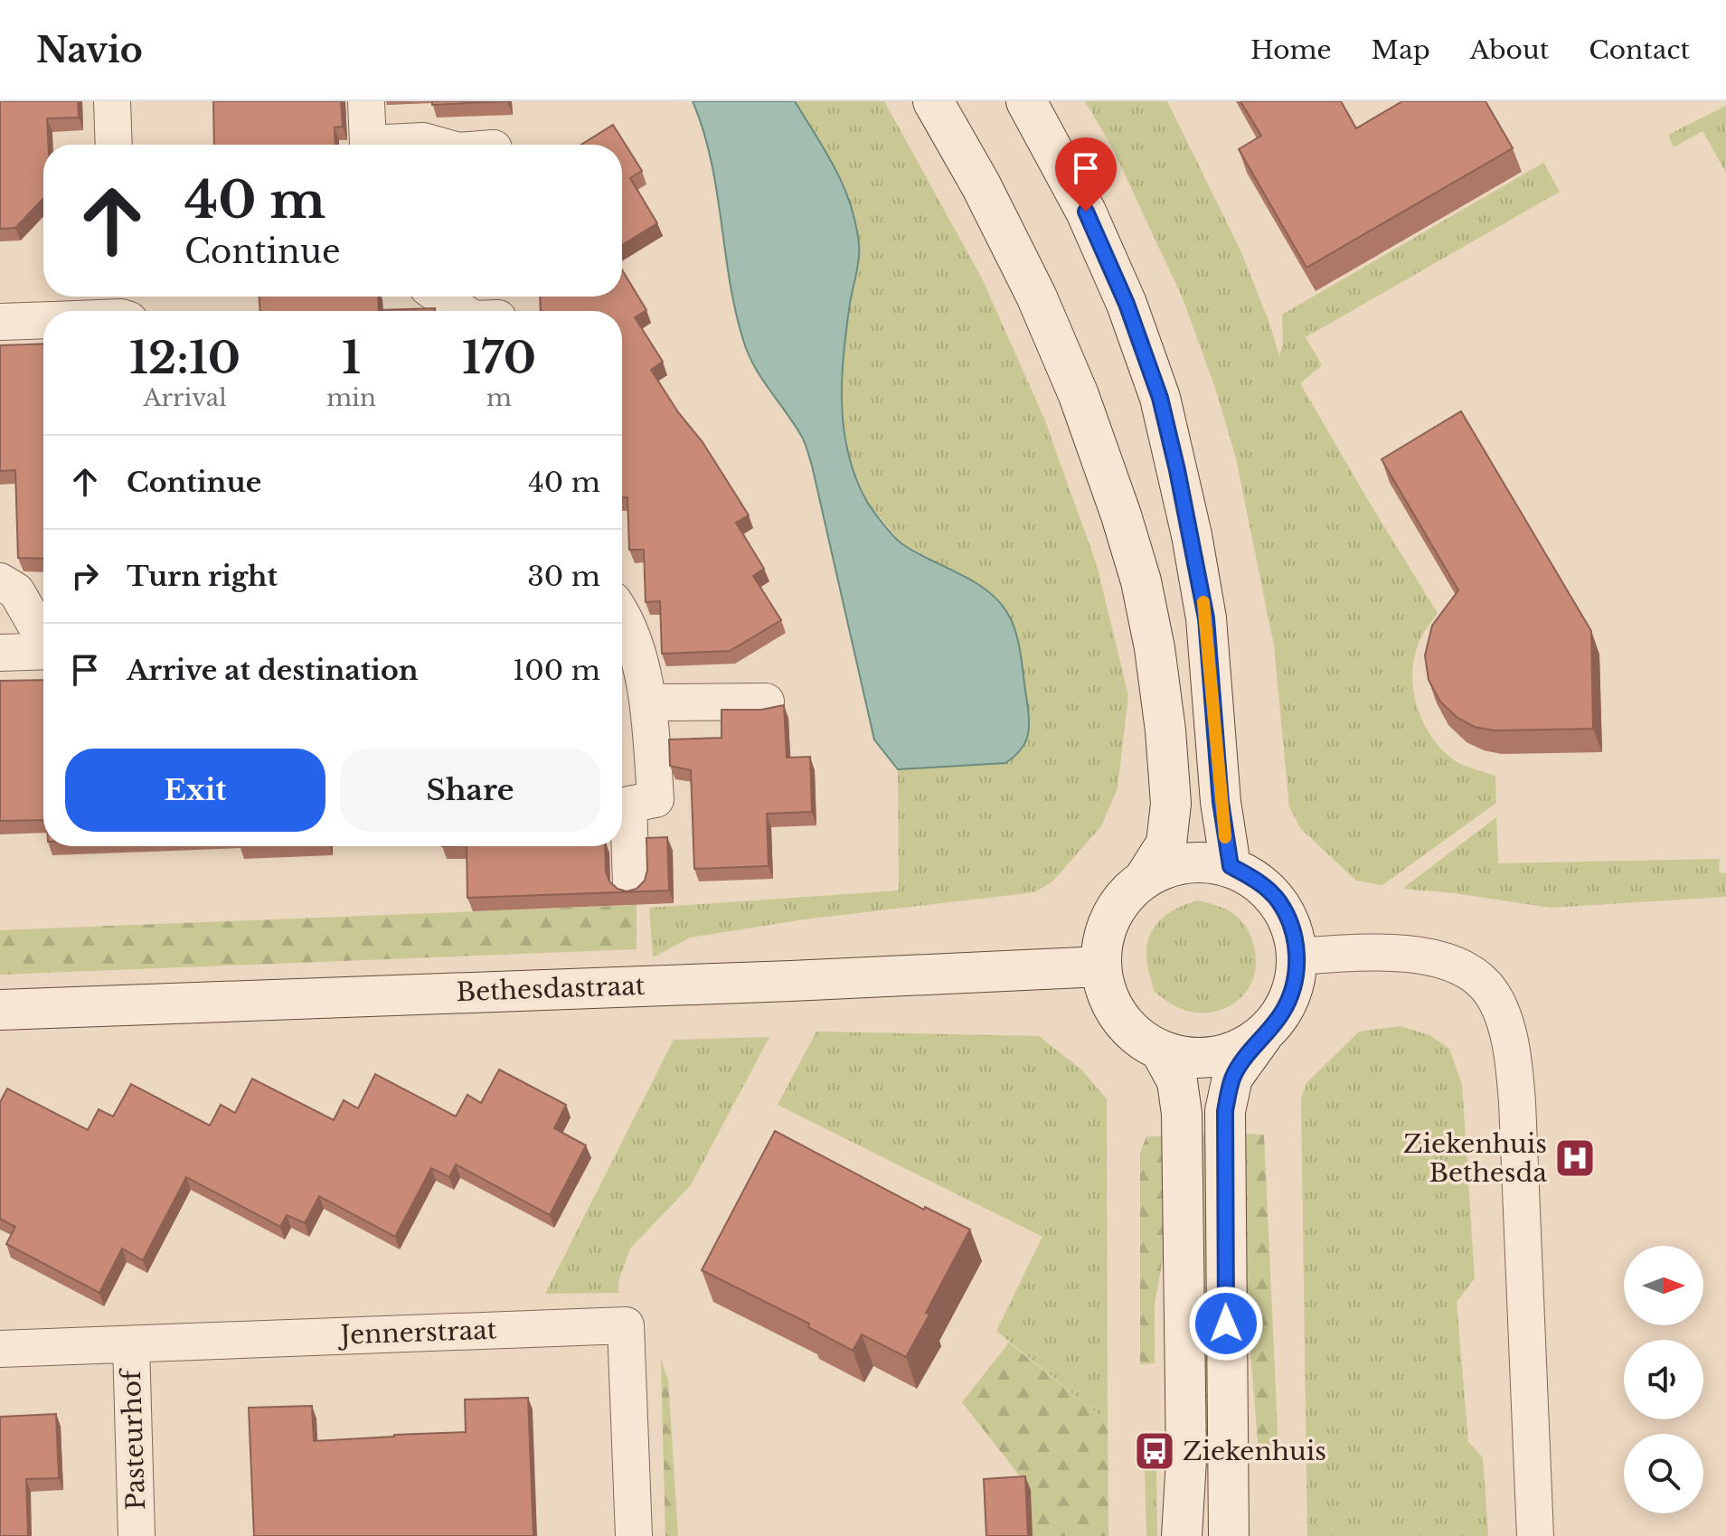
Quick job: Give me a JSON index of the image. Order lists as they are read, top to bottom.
{
  "streets": {
    "street": ["Bethesdastraat", "Jennerstraat", "Pasteurhof"]
  },
  "crossings": [
    ["Jennerstraat", "Pasteurhof"]
  ],
  "places": {
    "hospital": ["Ziekenhuis Bethesda"],
    "bus stop": ["Ziekenhuis"]
  },
  "north": "right",
  "page": {
    "header": "Navio",
    "nav": [
      "Home",
      "Map",
      "About",
      "Contact"
    ],
    "turn": ["40 m", "Continue"],
    "eta": [
      "12:10",
      "Arrival",
      "1",
      "min",
      "170",
      "m"
    ],
    "list": [
      {
        "name": "Continue",
        "value": "40 m"
      },
      {
        "name": "Turn right",
        "value": "30 m"
      },
      {
        "name": "Arrive at destination",
        "value": "100 m"
      }
    ],
    "buttons": ["Exit", "Share"]
  }
}
